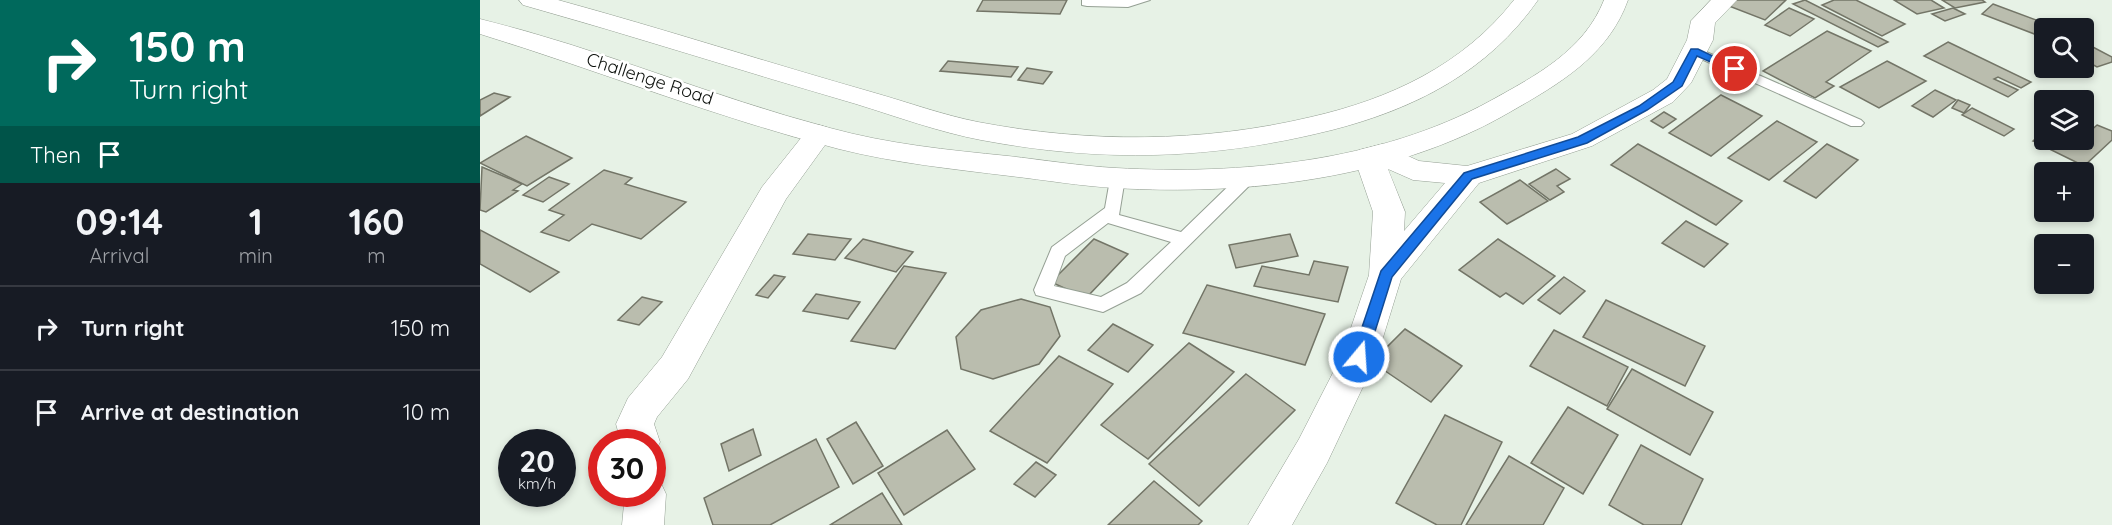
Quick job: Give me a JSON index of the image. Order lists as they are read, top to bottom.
{
  "streets": {
    "main road": ["Challenge Road"]
  },
  "page": {
    "turn": ["150 m", "Turn right"],
    "map_buttons": ["+", "−"],
    "then": "Then",
    "eta": [
      "09:14",
      "Arrival",
      "1",
      "min",
      "160",
      "m"
    ],
    "list": [
      {
        "name": "Turn right",
        "value": "150 m"
      },
      {
        "name": "Arrive at destination",
        "value": "10 m"
      }
    ],
    "speed": "20 km/h",
    "limit": "30"
  }
}
